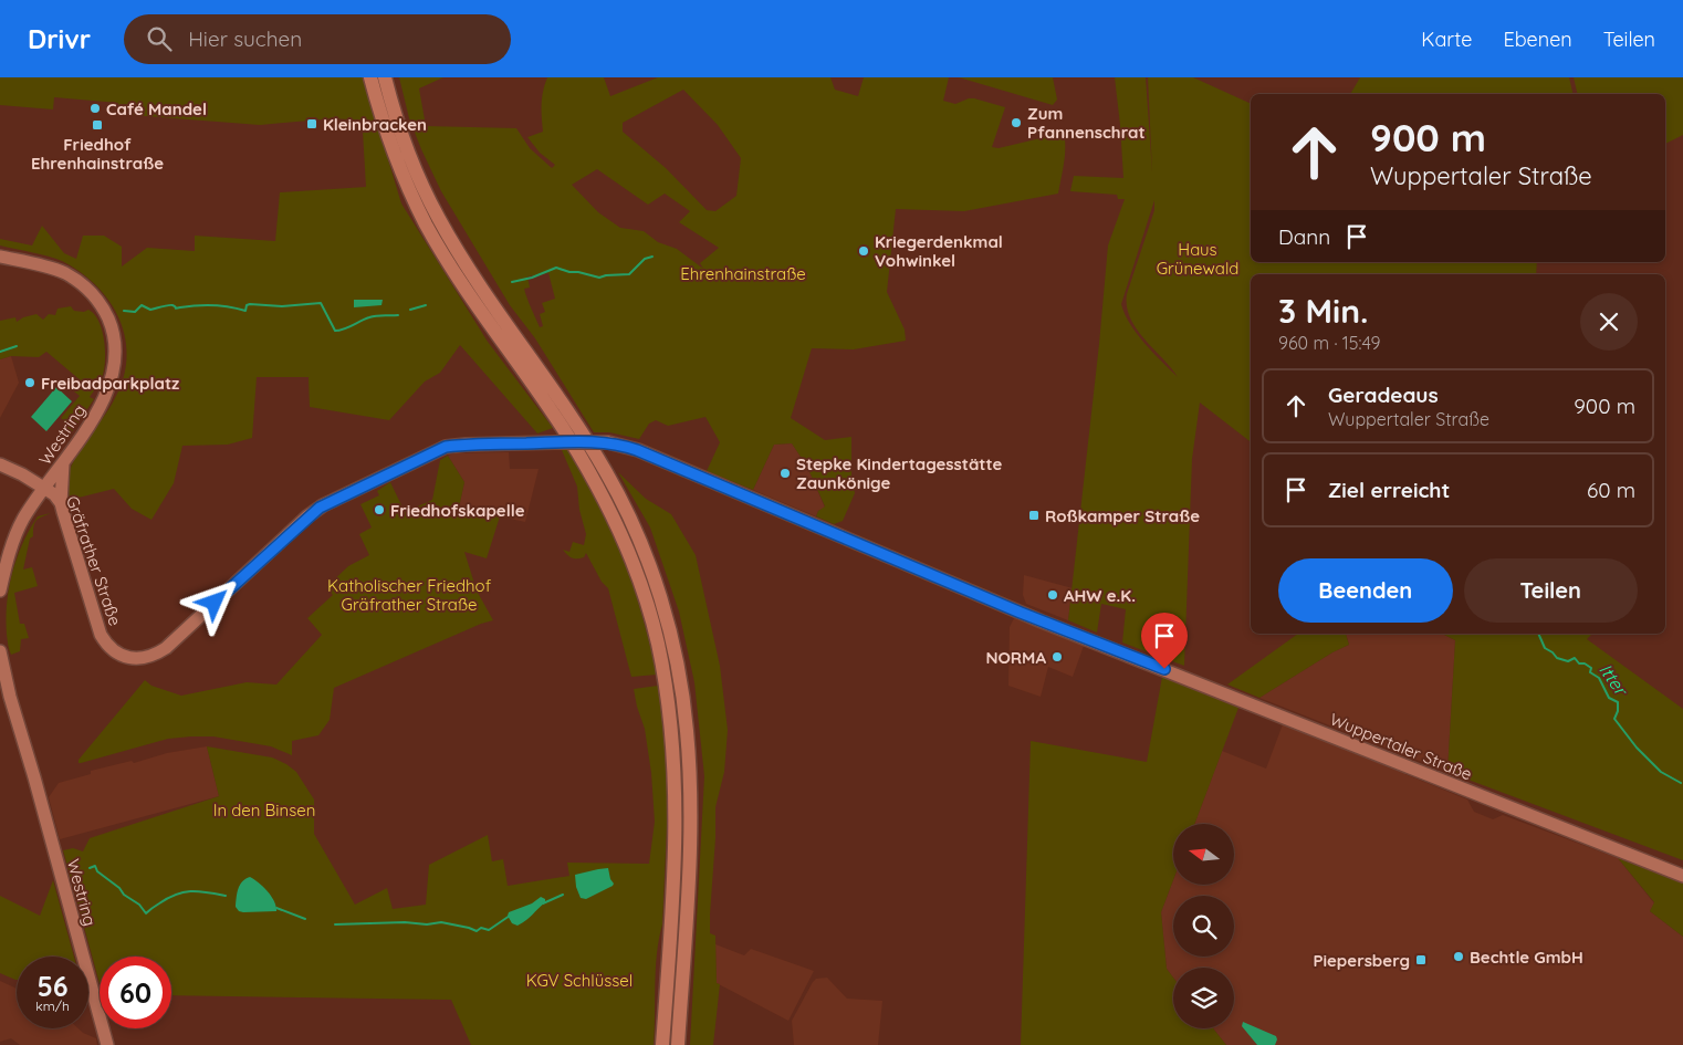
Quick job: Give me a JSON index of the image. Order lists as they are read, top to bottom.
{
  "streets": {
    "main road": ["Westring", "Gräfrather Straße", "Wuppertaler Straße"]
  },
  "crossings": [
    ["Westring", "Gräfrather Straße"],
    ["Gräfrather Straße", "Wuppertaler Straße"]
  ],
  "water": ["Itter"],
  "parks": [
    "Haus Grünewald",
    "Ehrenhainstraße",
    "Katholischer Friedhof Gräfrather Straße",
    "In den Binsen",
    "KGV Schlüssel"
  ],
  "places": {
    "other": [
      "Café Mandel",
      "Zum Pfannenschrat",
      "Kriegerdenkmal Vohwinkel",
      "Freibadparkplatz",
      "Stepke Kindertagesstätte Zaunkönige",
      "Friedhofskapelle",
      "AHW e.K.",
      "NORMA",
      "Bechtle GmbH"
    ],
    "transit": [
      "Kleinbracken",
      "Friedhof Ehrenhainstraße",
      "Roßkamper Straße",
      "Piepersberg"
    ]
  },
  "north": "left",
  "page": {
    "header": "Drivr",
    "search": "Hier suchen",
    "nav": ["Karte", "Ebenen", "Teilen"],
    "turn": ["900 m", "Wuppertaler Straße"],
    "then": "Dann",
    "heading": ["3 Min.", "960 m · 15:49"],
    "list": [
      {
        "name": "Geradeaus",
        "note": "Wuppertaler Straße",
        "value": "900 m"
      },
      {
        "name": "Ziel erreicht",
        "value": "60 m"
      }
    ],
    "buttons": ["Beenden", "Teilen"],
    "speed": "56 km/h",
    "limit": "60"
  }
}
